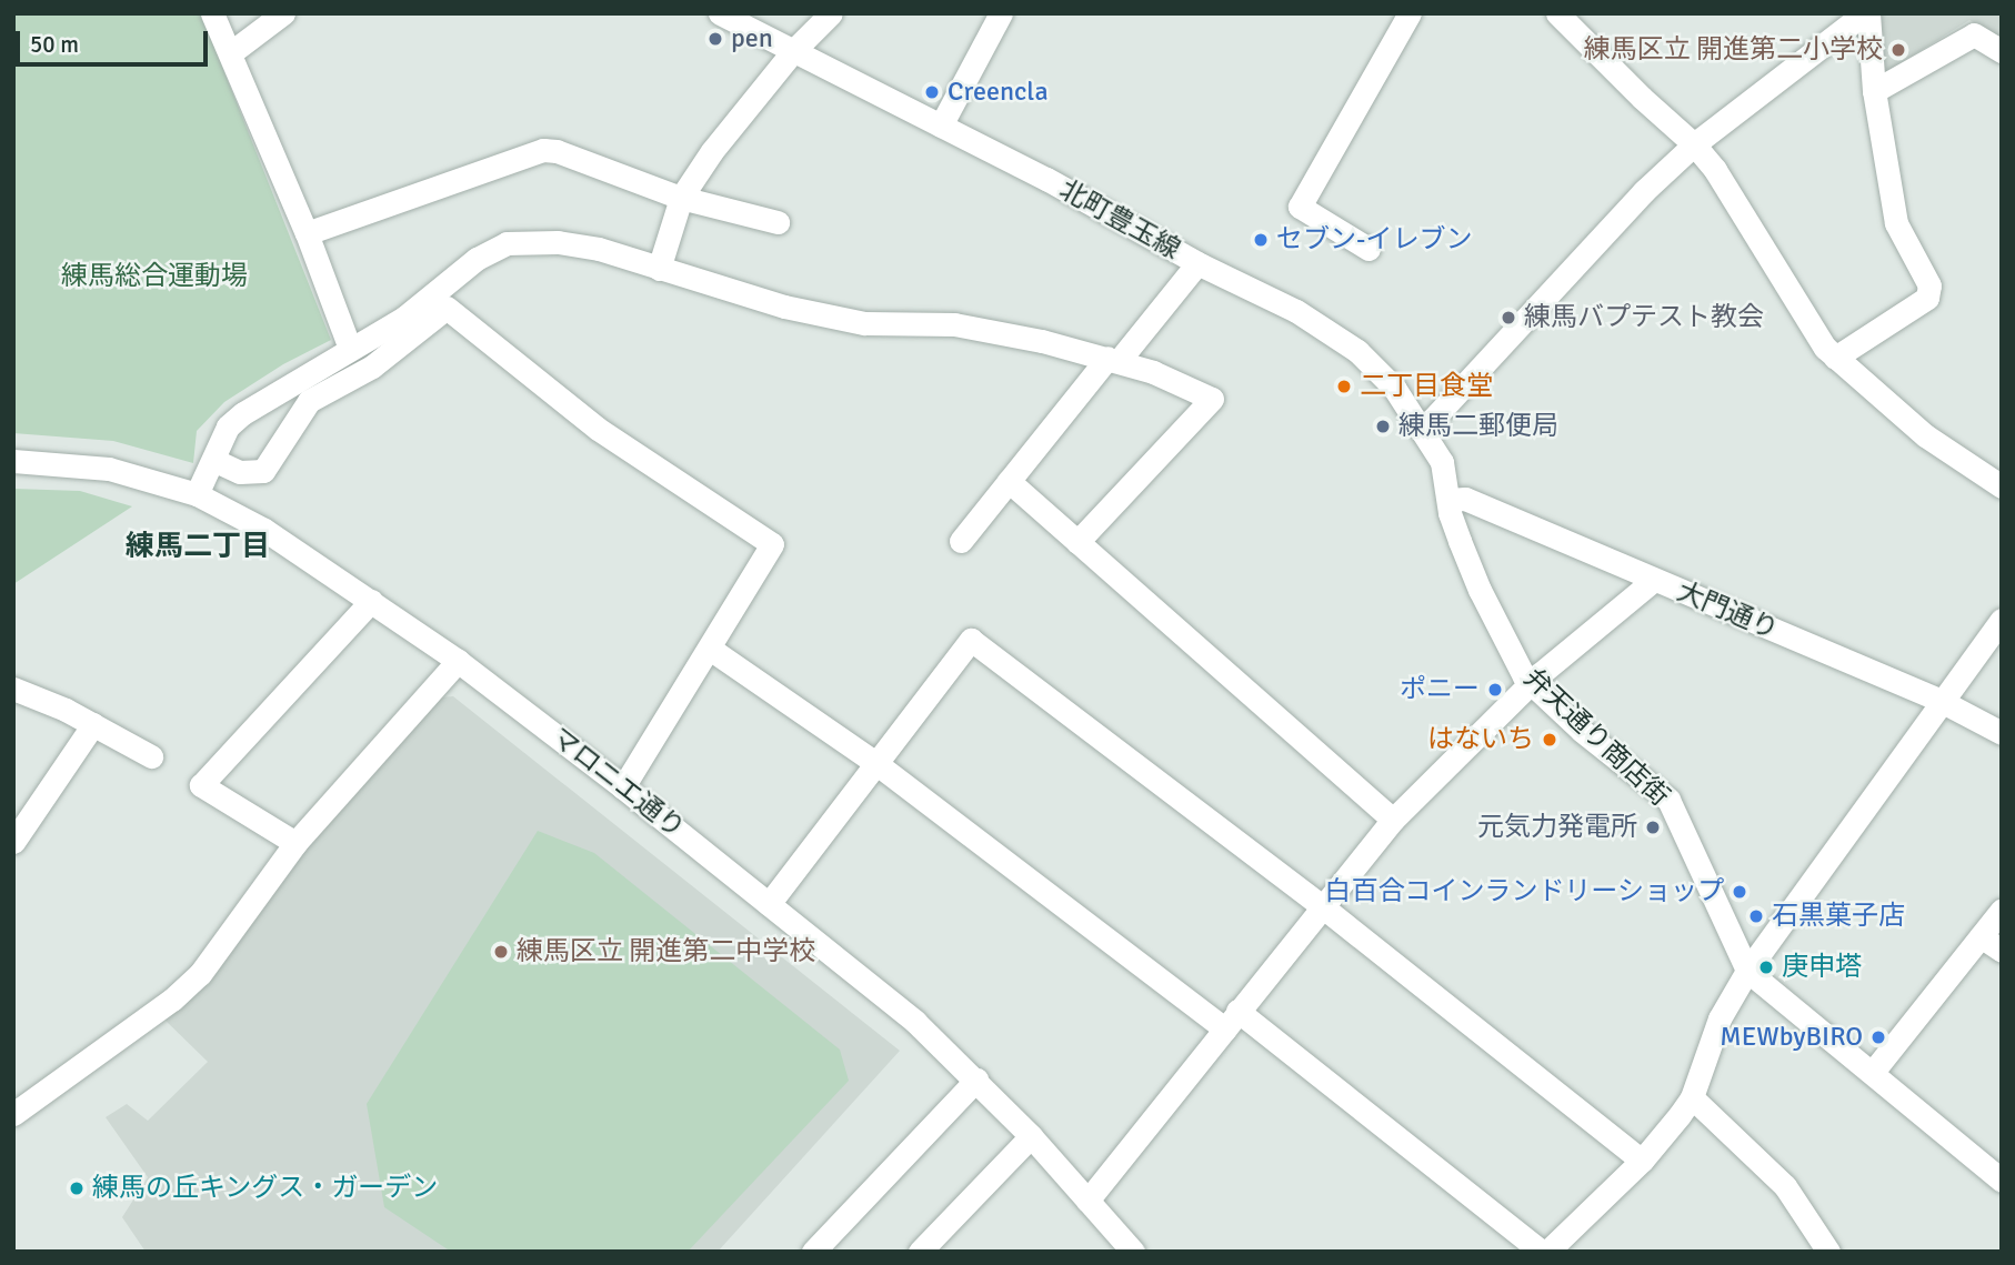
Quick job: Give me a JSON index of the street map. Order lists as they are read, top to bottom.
{
  "streets": {
    "street": [
      "北町豊玉線",
      "大門通り",
      "弁天通り商店街",
      "マロニエ通り"
    ]
  },
  "crossings": [
    ["北町豊玉線", "大門通り"],
    ["北町豊玉線", "弁天通り商店街"],
    ["大門通り", "弁天通り商店街"]
  ],
  "districts": ["練馬二丁目"],
  "parks": ["練馬総合運動場"],
  "places": [
    "pen",
    "練馬区立 開進第二小学校",
    "Creencla",
    "セブン-イレブン",
    "練馬バプテスト教会",
    "二丁目食堂",
    "練馬二郵便局",
    "ポニー",
    "はないち",
    "元気力発電所",
    "白百合コインランドリーショップ",
    "石黒菓子店",
    "練馬区立 開進第二中学校",
    "庚申塔",
    "MEWbyBIRO",
    "練馬の丘キングス・ガーデン"
  ],
  "scale_bar": "50 m"
}
